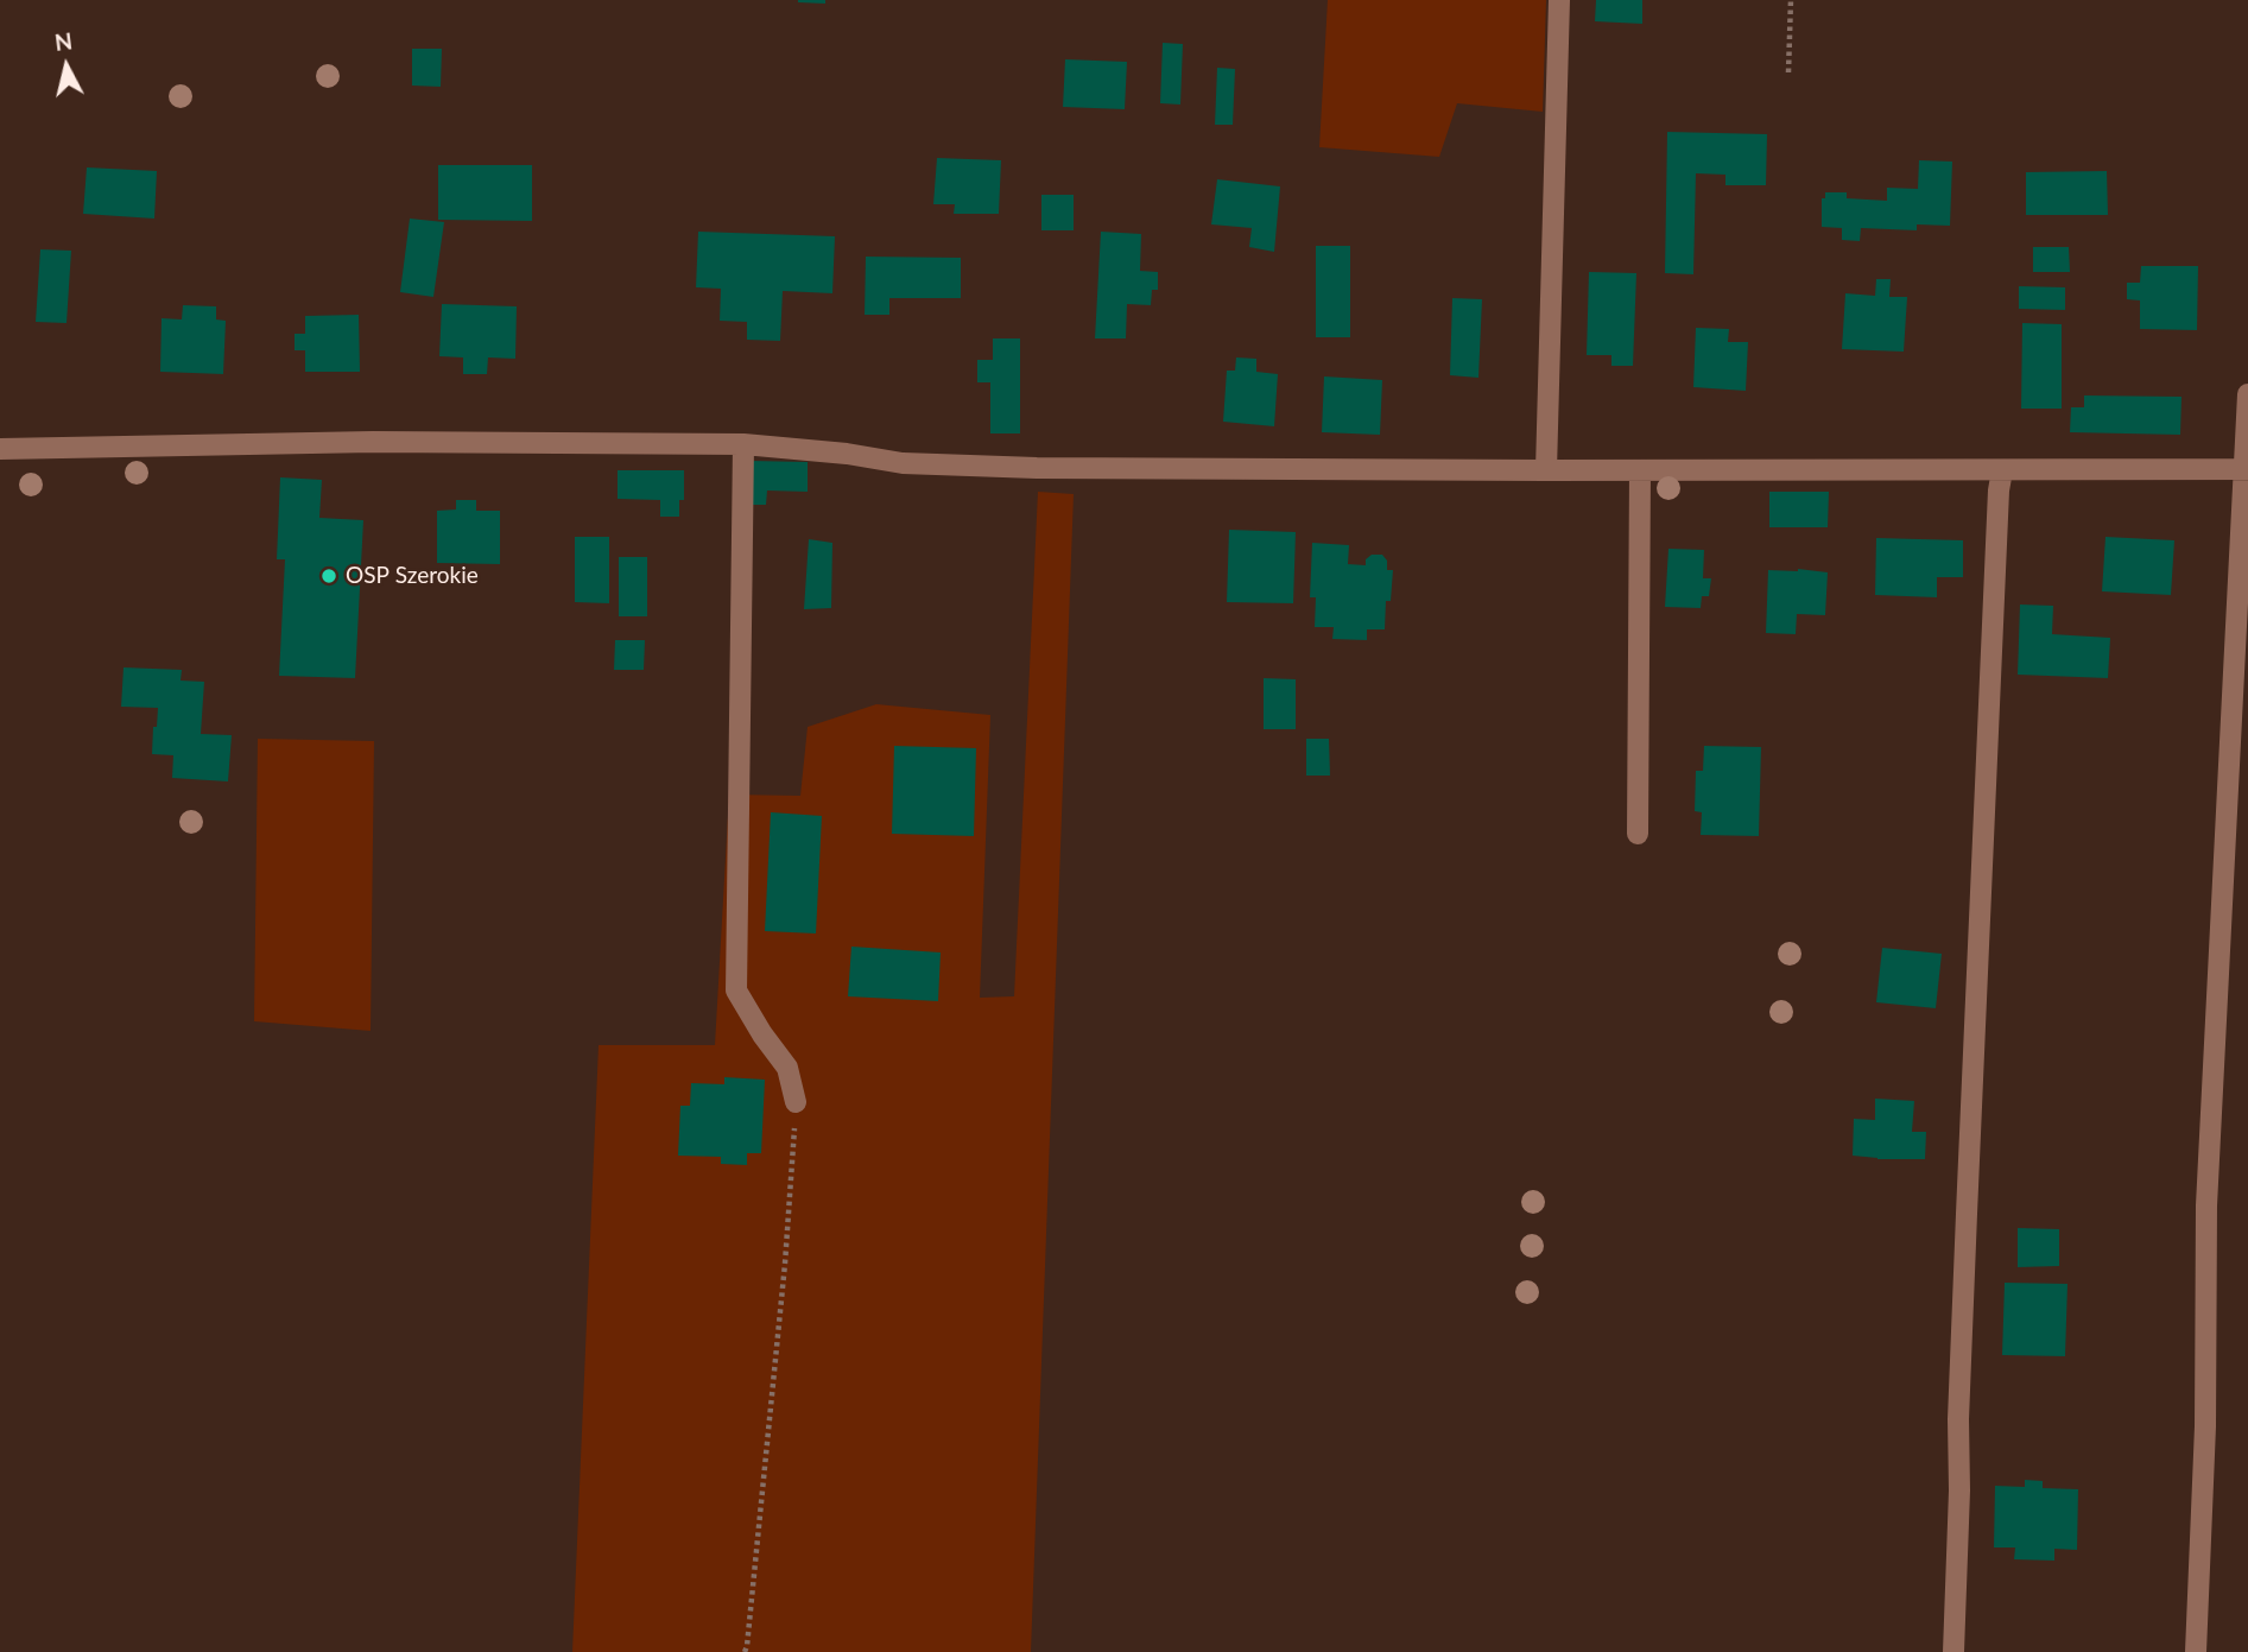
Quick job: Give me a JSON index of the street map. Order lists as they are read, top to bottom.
{
  "places": ["OSP Szerokie"],
  "north": "top"
}
